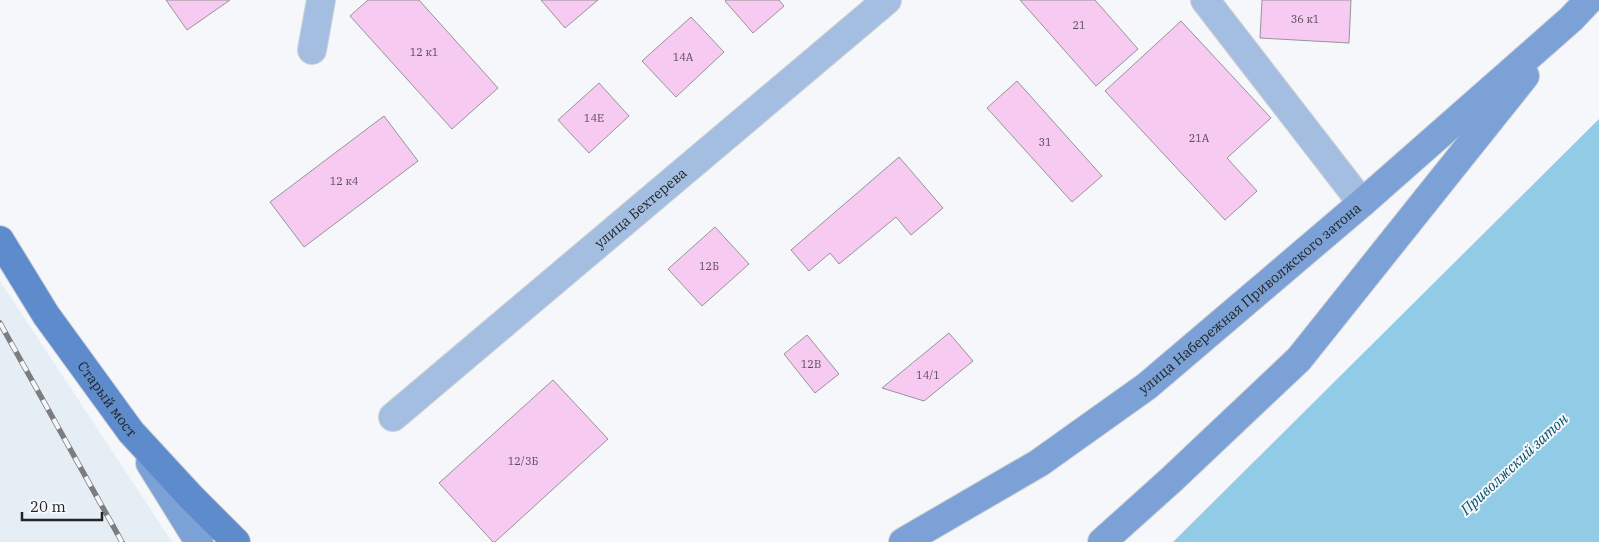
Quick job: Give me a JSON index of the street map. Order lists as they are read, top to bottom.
{
  "streets": {
    "main road": ["улица Набережная Приволжского затона", "Старый мост"],
    "street": ["улица Бехтерева"]
  },
  "water": ["Приволжский затон"],
  "house_numbers": [
    "36 к1",
    "21",
    "12 к1",
    "14А",
    "14Е",
    "21А",
    "31",
    "12 к4",
    "12Б",
    "12В",
    "14/1",
    "12/3Б"
  ],
  "scale_bar": "20 m"
}
